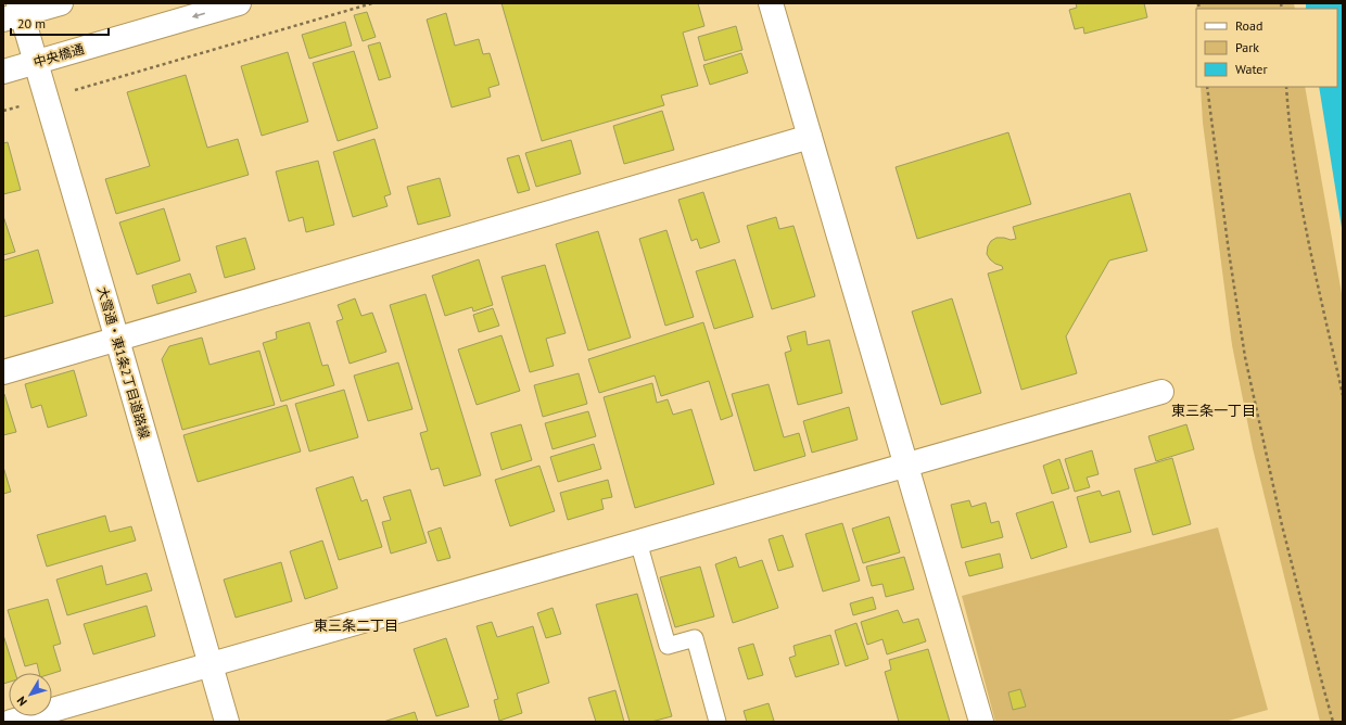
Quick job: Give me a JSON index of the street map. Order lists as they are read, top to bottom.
{
  "streets": {
    "street": ["中央橋通", "大雪通・東1条2丁目道路線"]
  },
  "crossings": [
    ["中央橋通", "大雪通・東1条2丁目道路線"]
  ],
  "one_way": ["中央橋通"],
  "districts": ["東三条一丁目", "東三条二丁目"],
  "legend": ["Road", "Park", "Water"],
  "scale_bar": "20 m",
  "north": "bottom left"
}
